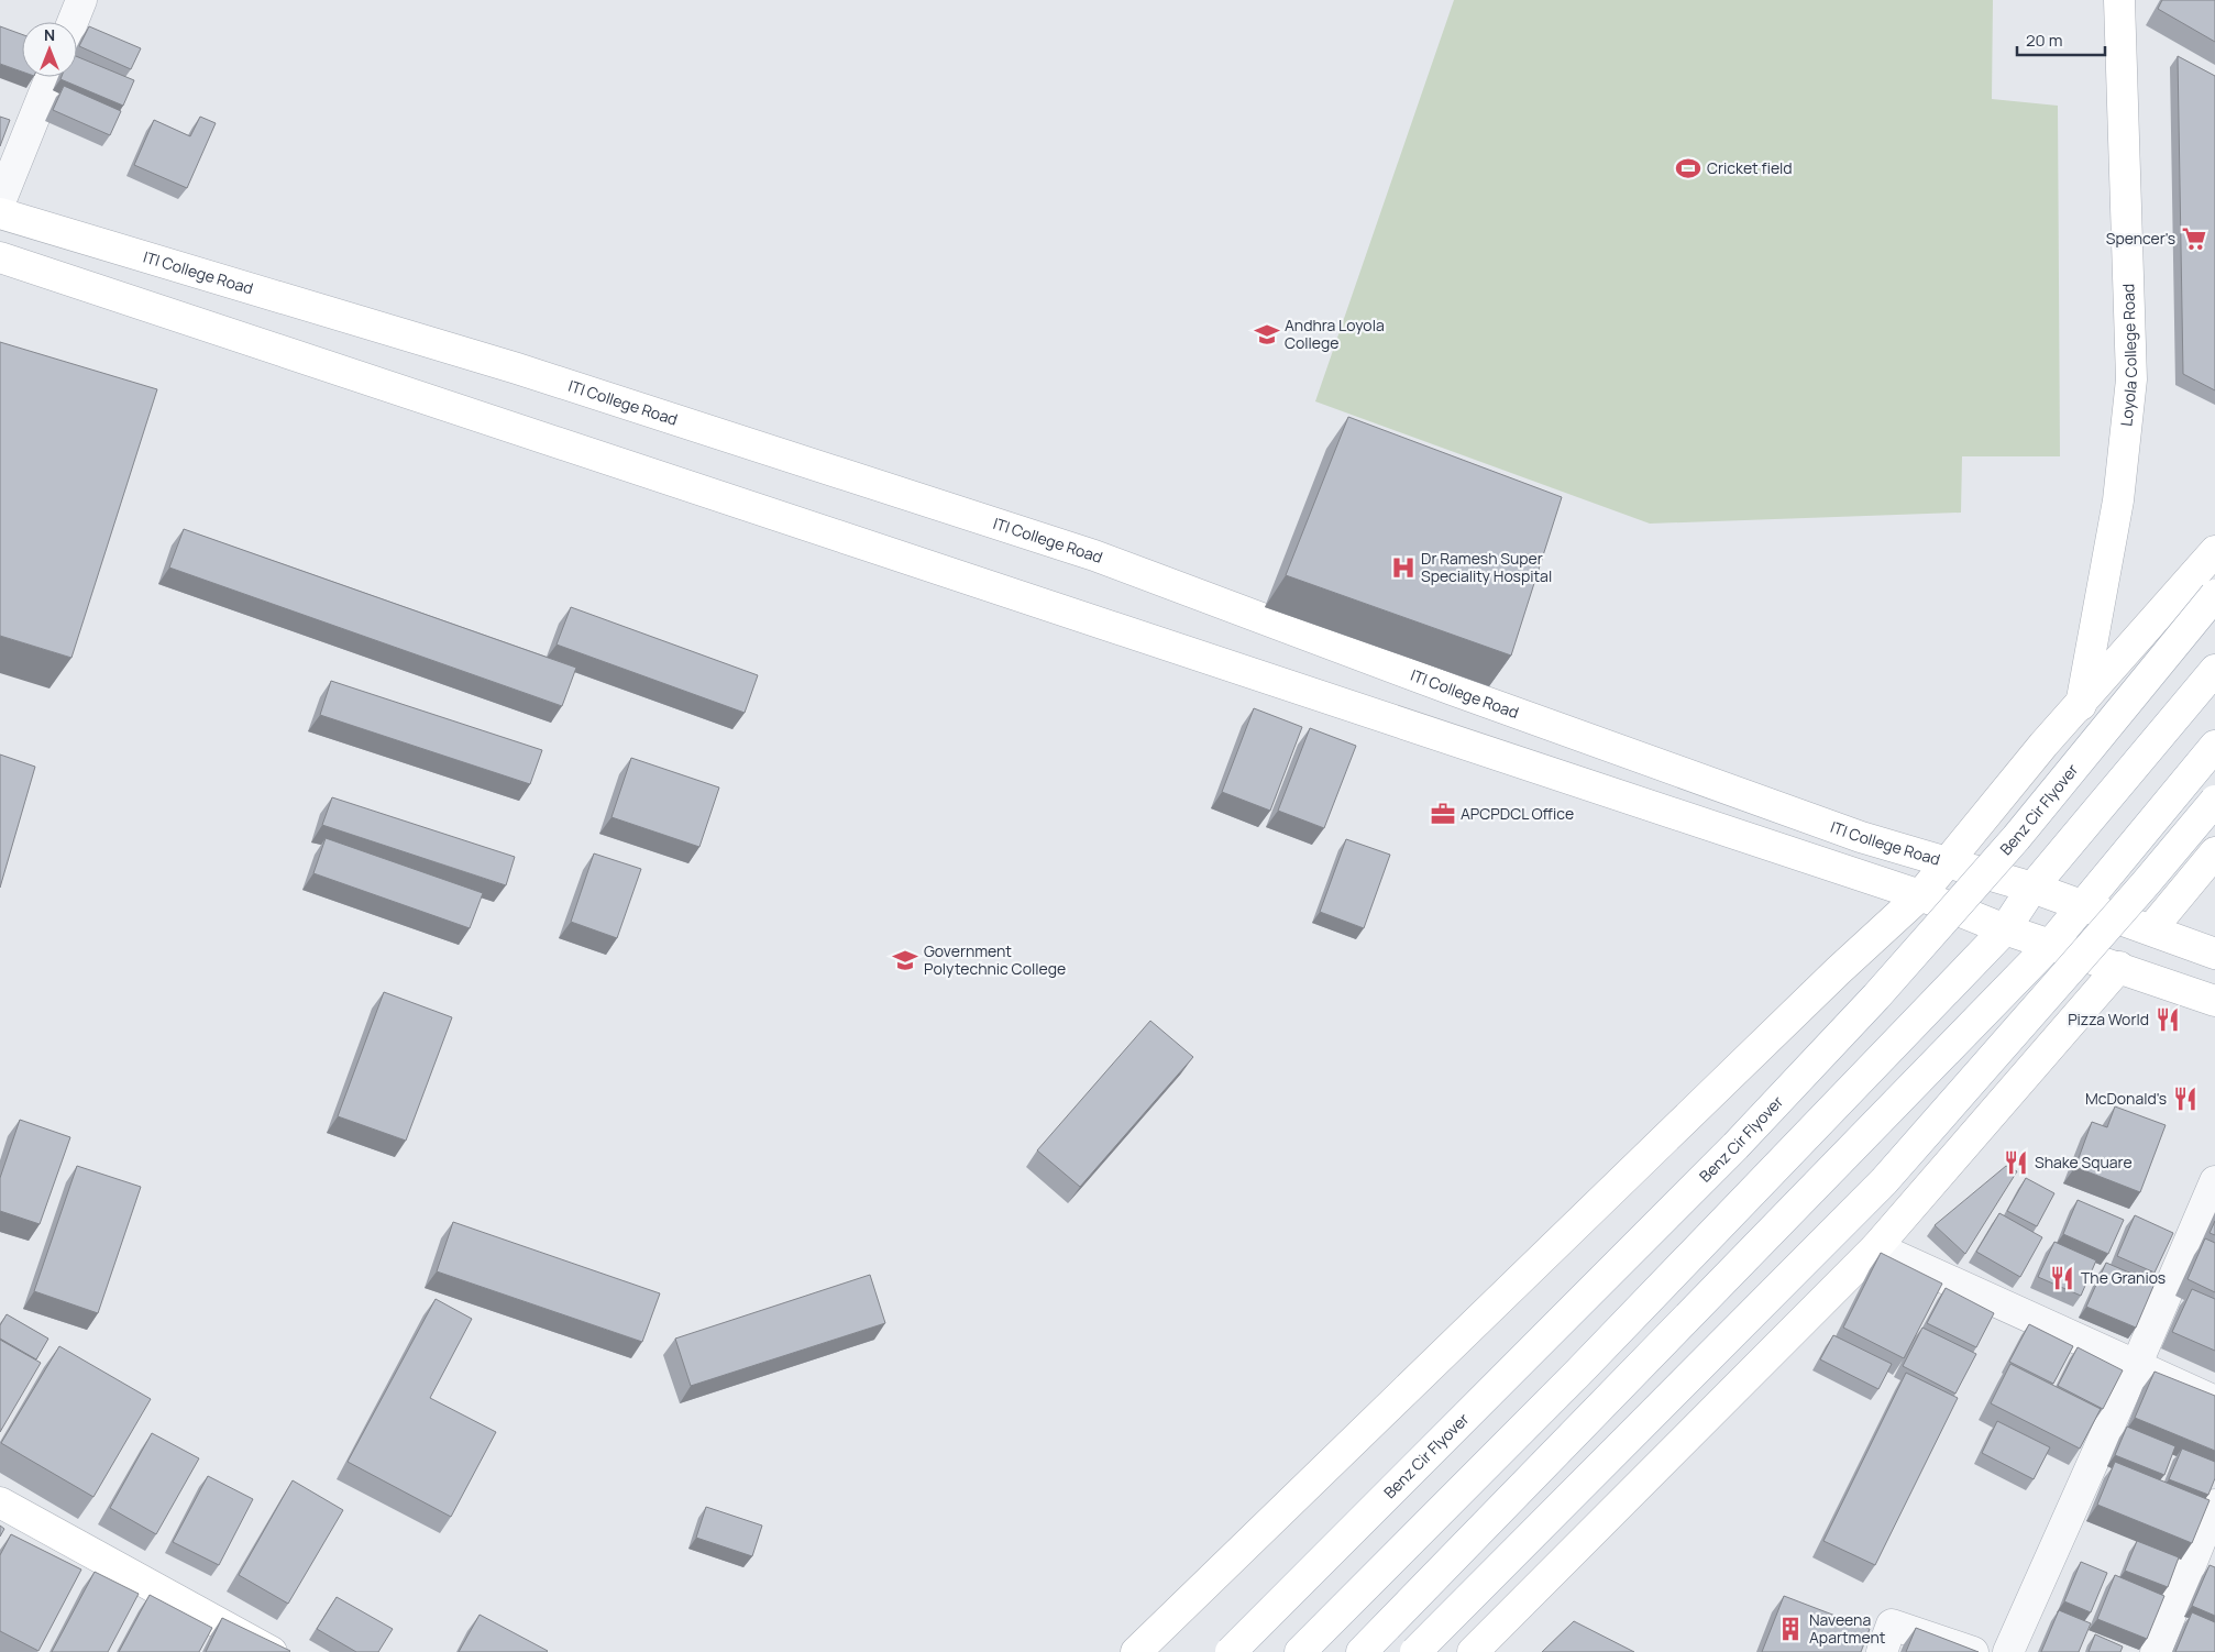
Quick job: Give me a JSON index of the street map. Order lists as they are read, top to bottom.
{
  "streets": {
    "street": ["ITI College Road", "Loyola College Road", "Benz Cir Flyover"]
  },
  "places": {
    "sports": ["Cricket field"],
    "supermarket": ["Spencer's"],
    "school or university": ["Andhra Loyola College", "Government Polytechnic College"],
    "hospital": ["Dr Ramesh Super Speciality Hospital"],
    "office": ["APCPDCL Office"],
    "restaurant": [
      "Pizza World",
      "McDonald's",
      "Shake Square",
      "The Granios"
    ],
    "building": ["Naveena Apartment"]
  },
  "scale_bar": "20 m",
  "north": "top"
}
